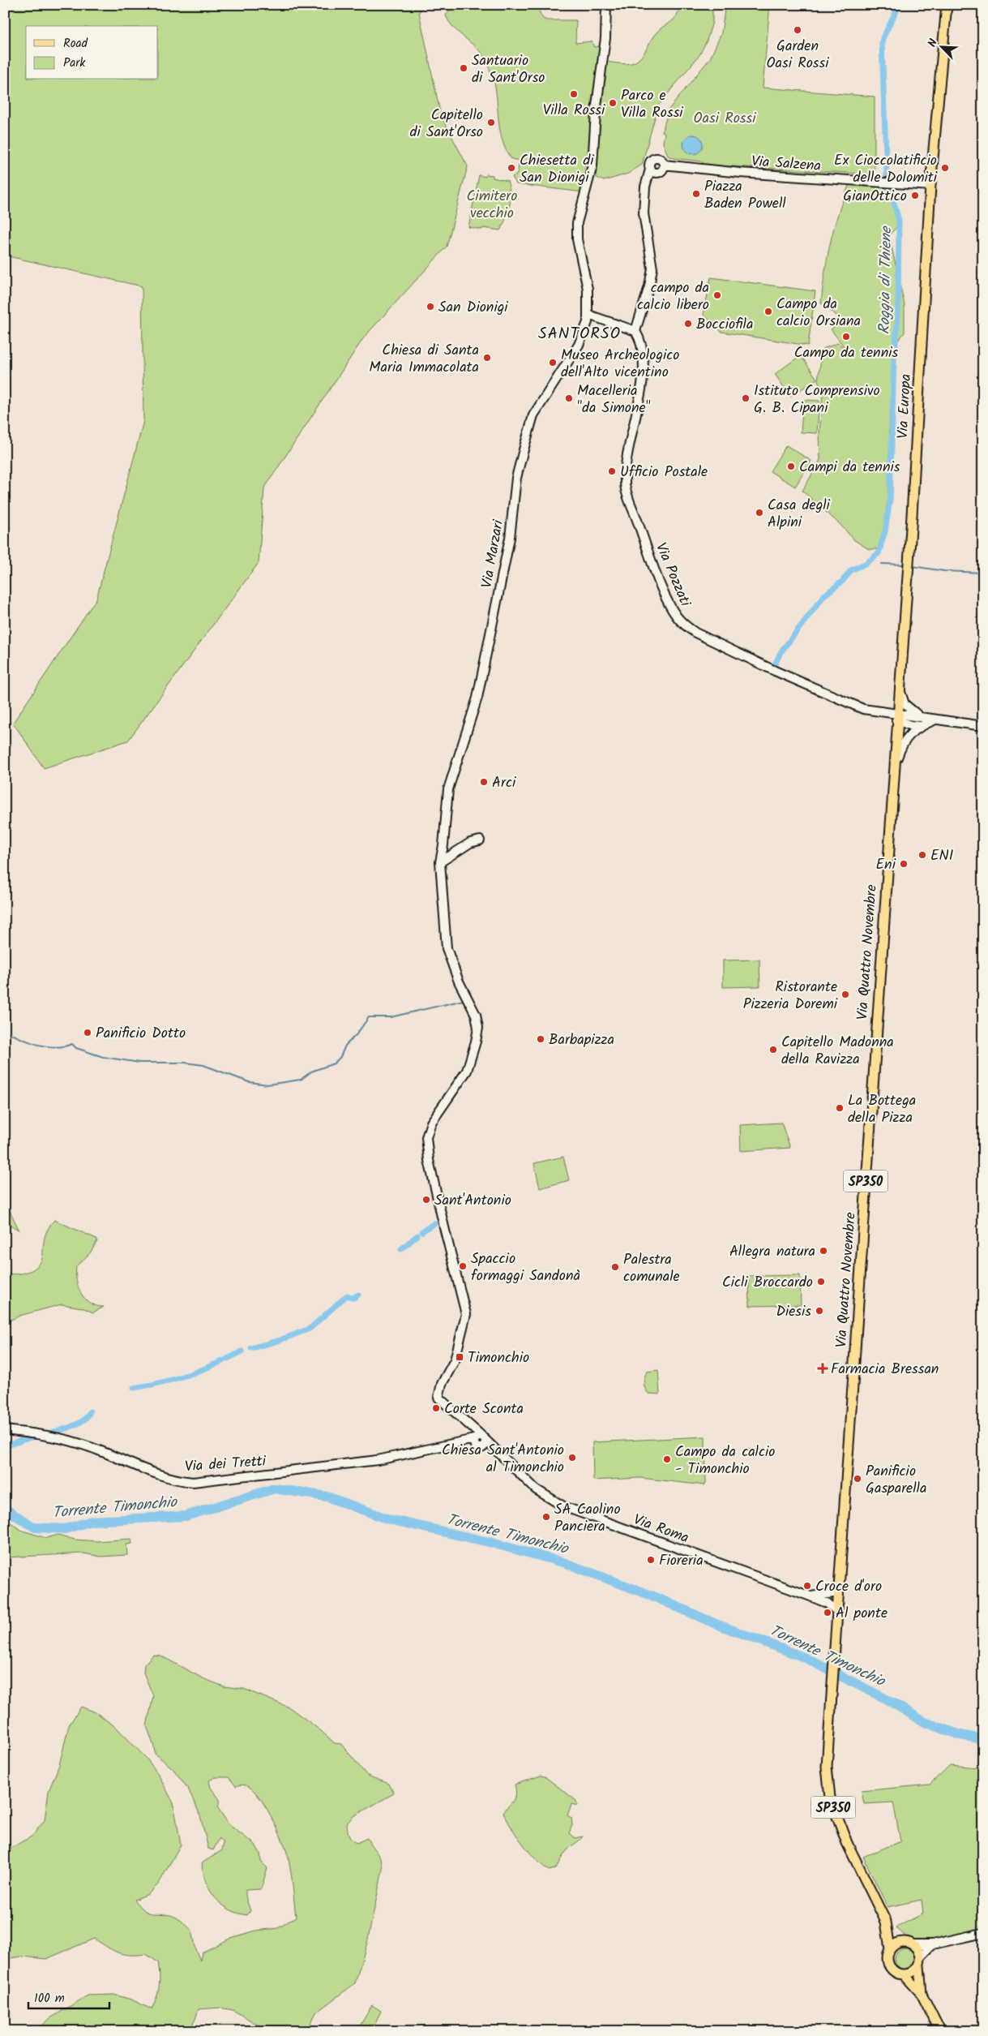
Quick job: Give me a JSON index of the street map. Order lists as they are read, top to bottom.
{
  "streets": {
    "main road": ["Via Europa", "Via Quattro Novembre", "SP350"],
    "street": [
      "Via Salzena",
      "Via Marzari",
      "Via Pozzati",
      "Via dei Tretti",
      "Via Roma"
    ]
  },
  "crossings": [
    ["Via Salzena", "Via Europa"],
    ["Via Europa", "Via Pozzati"],
    ["Via Europa", "Via Quattro Novembre"],
    ["Via Marzari", "Via Roma"],
    ["Via Pozzati", "Via Quattro Novembre"],
    ["Via Quattro Novembre", "SP350"],
    ["Via Quattro Novembre", "Via Roma"],
    ["Via dei Tretti", "Via Roma"]
  ],
  "districts": ["SANTORSO"],
  "water": ["Roggia di Thiene", "Torrente Timonchio"],
  "parks": ["Oasi Rossi", "Cimitero vecchio"],
  "places": {
    "other": [
      "Garden Oasi Rossi",
      "Santuario di Sant'Orso",
      "Villa Rossi",
      "Parco e Villa Rossi",
      "Capitello di Sant'Orso",
      "Chiesetta di San Dionigi",
      "Ex Cioccolatificio delle Dolomiti",
      "Piazza Baden Powell",
      "GianOttico",
      "campo da calcio libero",
      "San Dionigi",
      "Campo da calcio Orsiana",
      "Bocciofila",
      "Campo da tennis",
      "Chiesa di Santa Maria Immacolata",
      "Museo Archeologico dell'Alto vicentino",
      "Macelleria \"da Simone\"",
      "Istituto Comprensivo G. B. Cipani",
      "Campi da tennis",
      "Ufficio Postale",
      "Casa degli Alpini",
      "Arci",
      "ENI",
      "Eni",
      "Ristorante Pizzeria Doremi",
      "Panificio Dotto",
      "Barbapizza",
      "Capitello Madonna della Ravizza",
      "La Bottega della Pizza",
      "Sant'Antonio",
      "Allegra natura",
      "Spaccio formaggi Sandonà",
      "Palestra comunale",
      "Cicli Broccardo",
      "Diesis",
      "Corte Sconta",
      "Chiesa Sant'Antonio al Timonchio",
      "Campo da calcio - Timonchio",
      "Panificio Gasparella",
      "SA Caolino Panciera",
      "Fioreria",
      "Croce d'oro",
      "Al ponte"
    ],
    "transit": ["Timonchio"],
    "health": ["Farmacia Bressan"]
  },
  "legend": ["Road", "Park"],
  "scale_bar": "100 m",
  "north": "top left"
}
